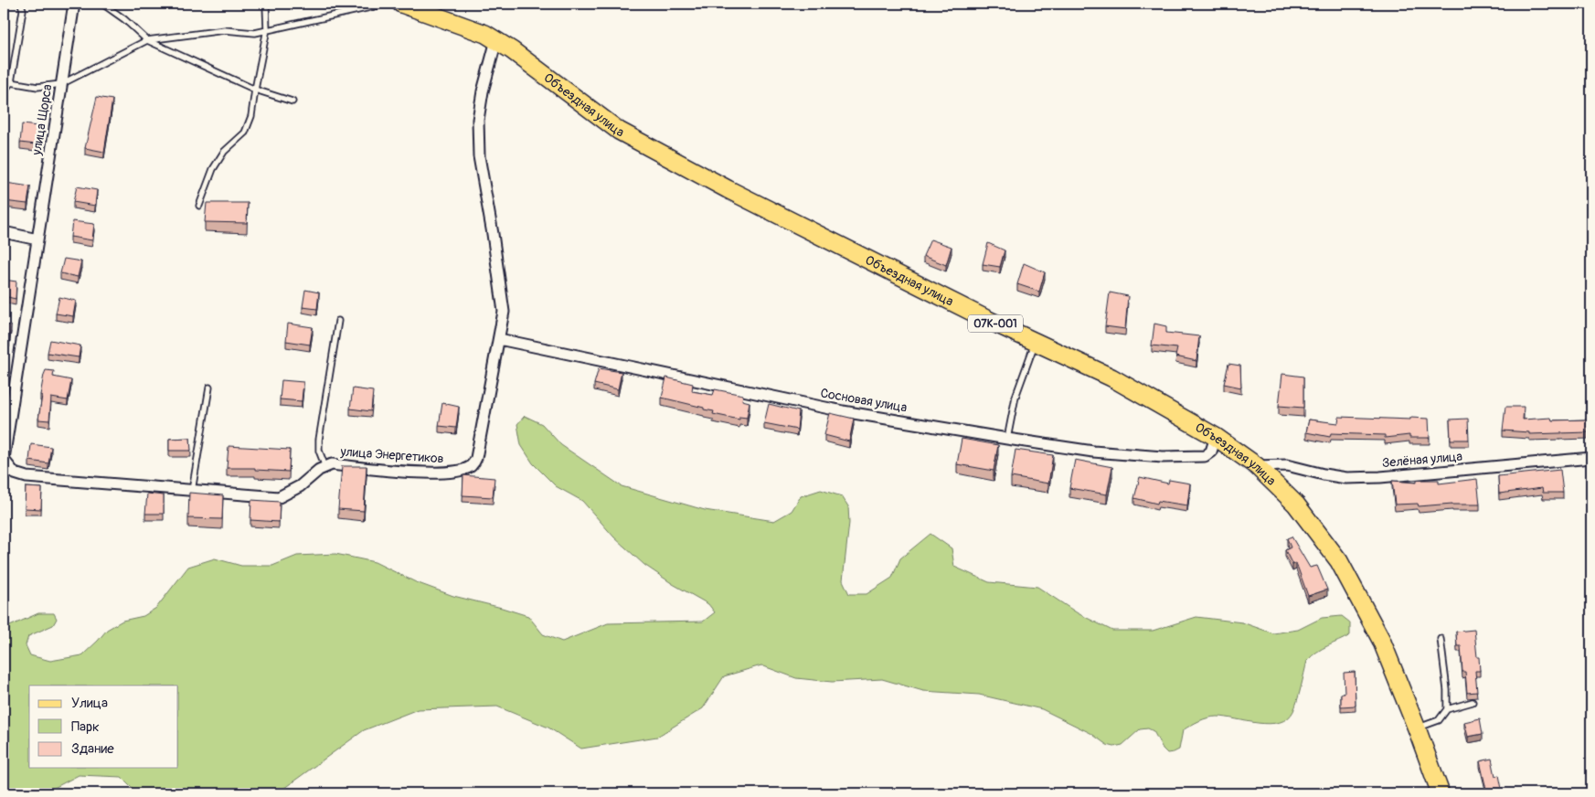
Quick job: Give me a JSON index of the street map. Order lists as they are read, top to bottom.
{
  "streets": {
    "main road": ["Объездная улица", "07К-001"],
    "street": [
      "улица Щорса",
      "Сосновая улица",
      "улица Энергетиков",
      "Зелёная улица"
    ]
  },
  "crossings": [
    ["Объездная улица", "Сосновая улица"],
    ["Объездная улица", "улица Энергетиков"],
    ["Объездная улица", "Зелёная улица"],
    ["улица Щорса", "улица Энергетиков"],
    ["Сосновая улица", "улица Энергетиков"]
  ],
  "legend": ["Улица", "Парк", "Здание"]
}
